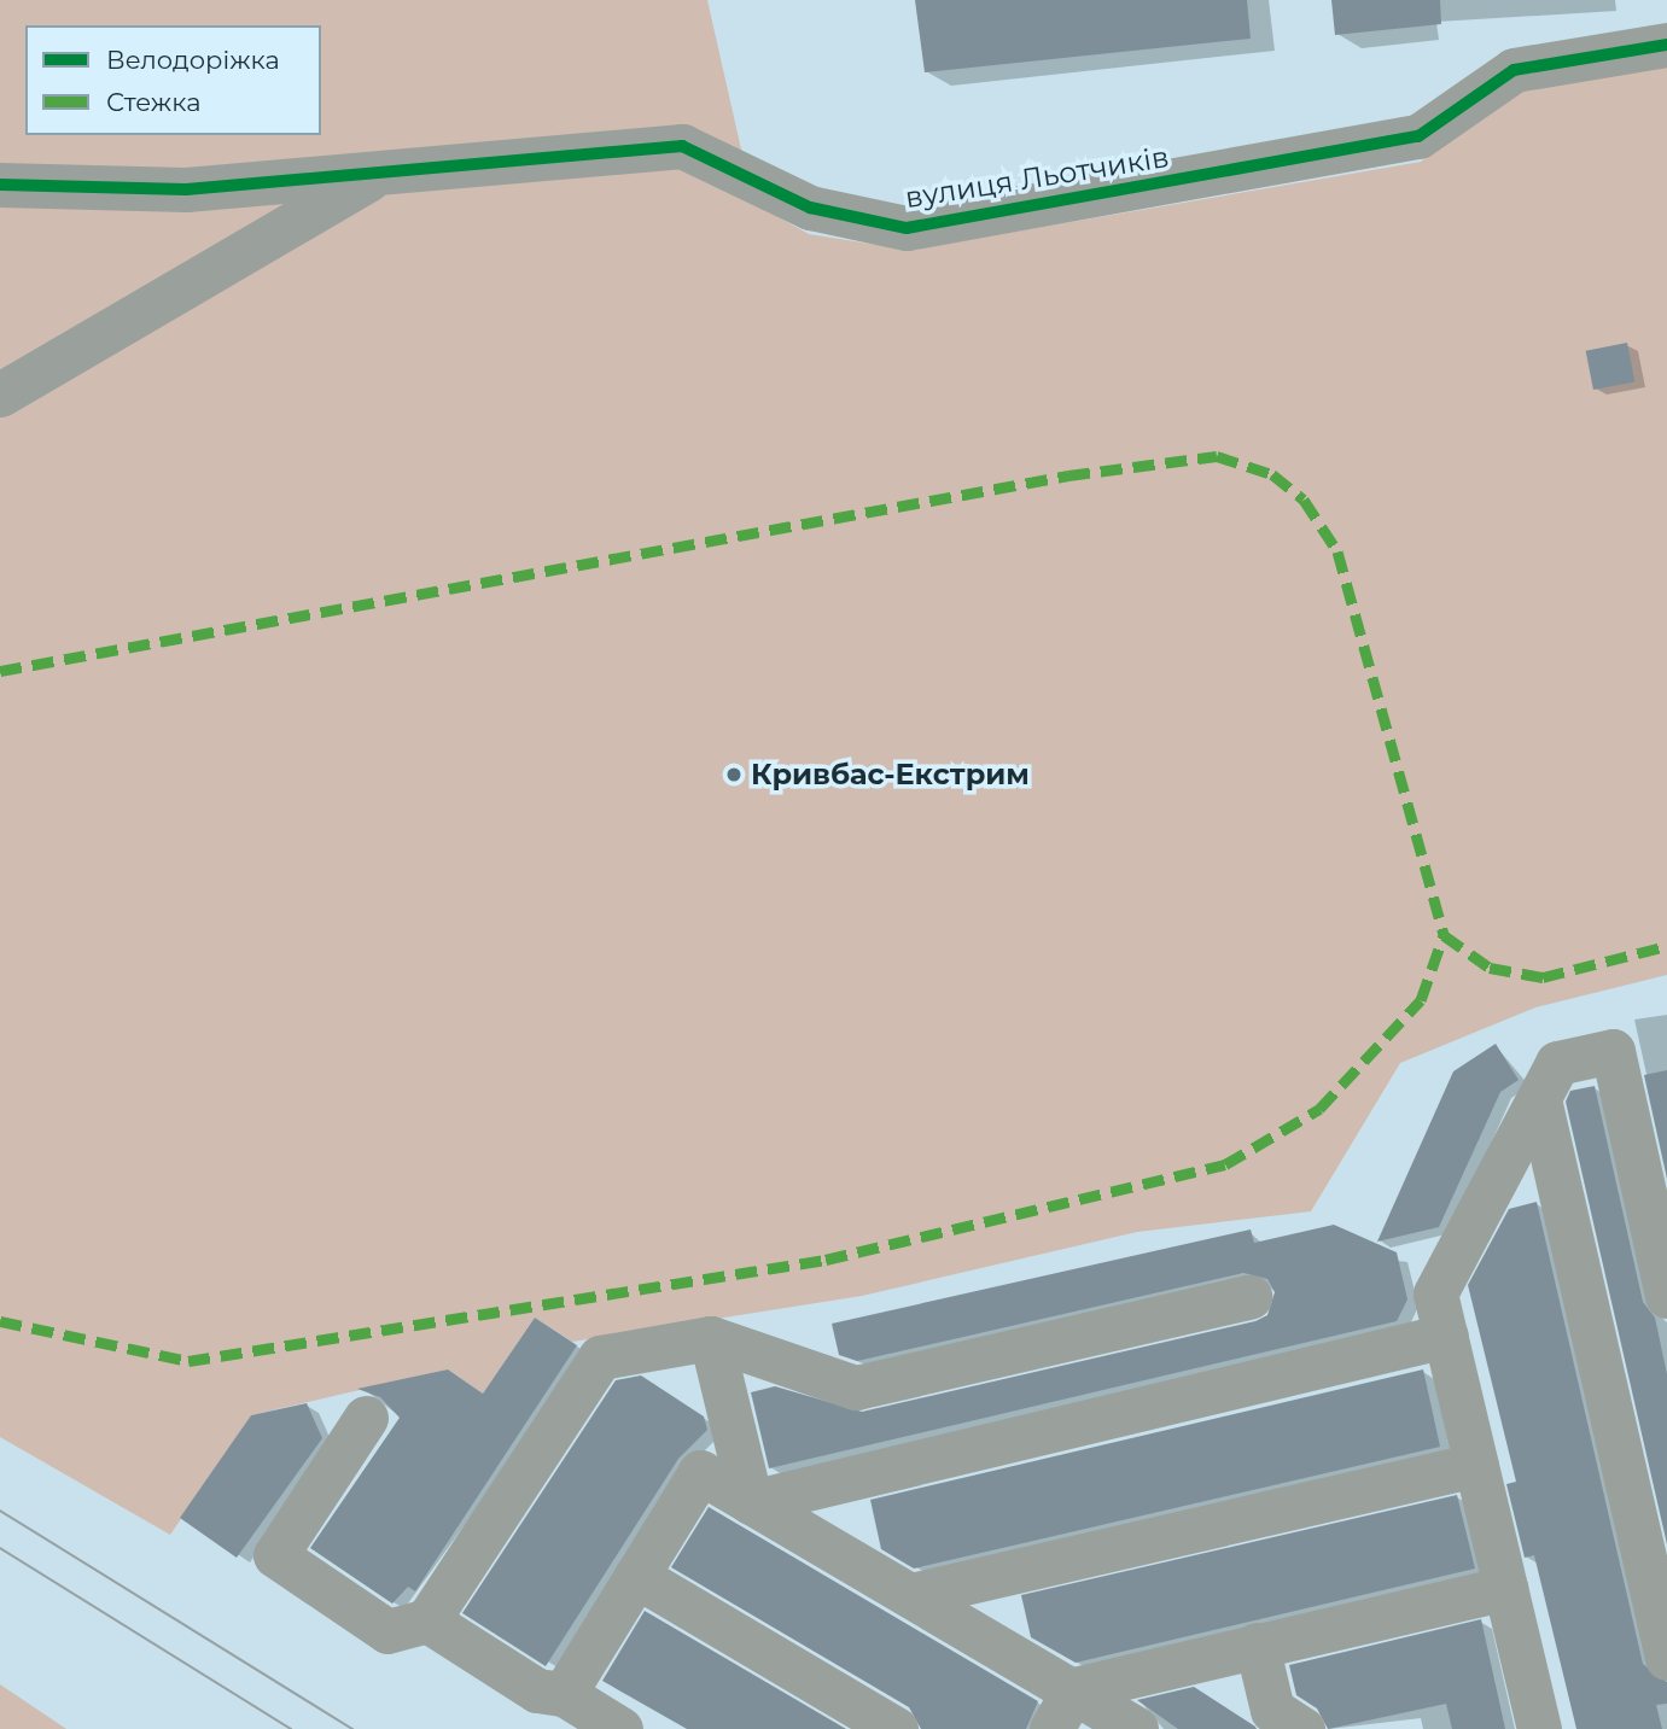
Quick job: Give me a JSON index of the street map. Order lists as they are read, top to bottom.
{
  "streets": {
    "street": ["вулиця Льотчиків"]
  },
  "places": ["Кривбас-Екстрим"],
  "legend": ["Велодоріжка", "Стежка"]
}
